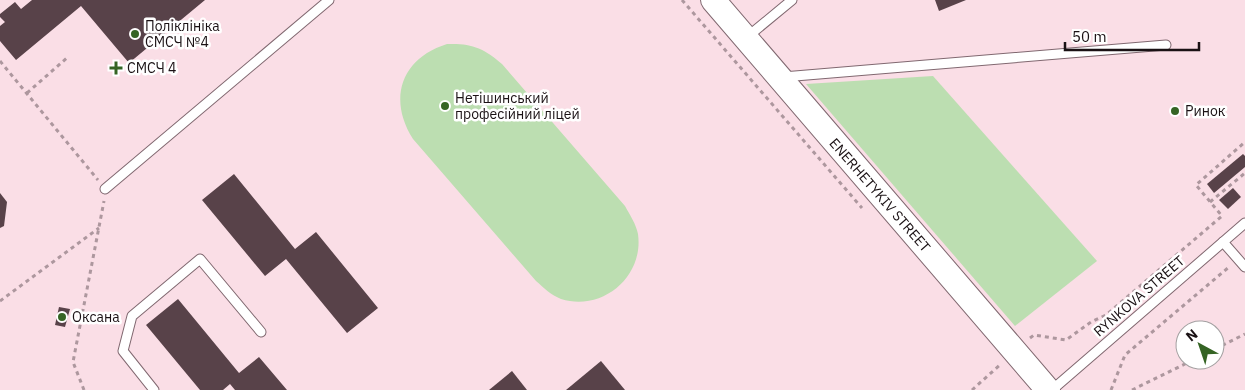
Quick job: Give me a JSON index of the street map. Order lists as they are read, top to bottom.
{
  "streets": {
    "main road": ["ENERHETYKIV STREET"],
    "lane": ["RYNKOVA STREET"]
  },
  "places": {
    "other": [
      "Поліклініка СМСЧ №4",
      "Нетішинський професійний ліцей",
      "Ринок",
      "Оксана"
    ],
    "health": ["СМСЧ 4"]
  },
  "scale_bar": "50 m",
  "north": "top left"
}
